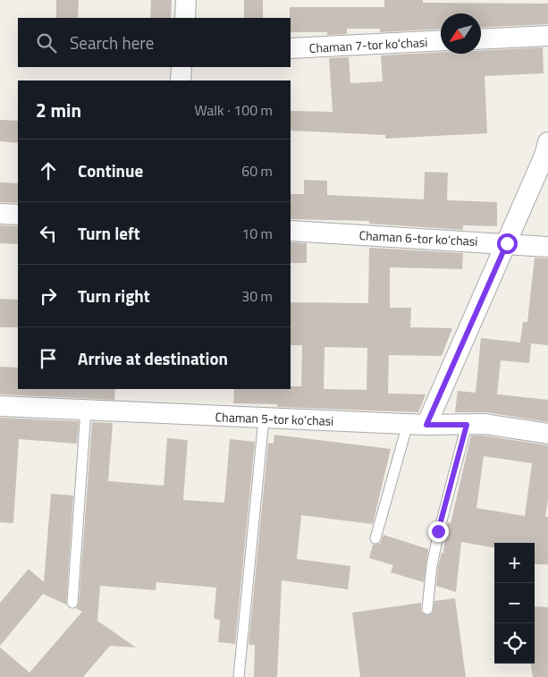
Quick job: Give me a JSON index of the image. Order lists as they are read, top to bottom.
{
  "streets": {
    "street": ["Chaman 7-tor koʻchasi", "Chaman 6-tor koʻchasi", "Chaman 5-tor koʻchasi"]
  },
  "north": "bottom left",
  "page": {
    "search": "Search here",
    "heading": ["2 min", "Walk · 100 m"],
    "list": [
      ["Continue", "60 m"],
      ["Turn left", "10 m"],
      ["Turn right", "30 m"],
      "Arrive at destination"
    ],
    "map_buttons": ["+", "−"]
  }
}
